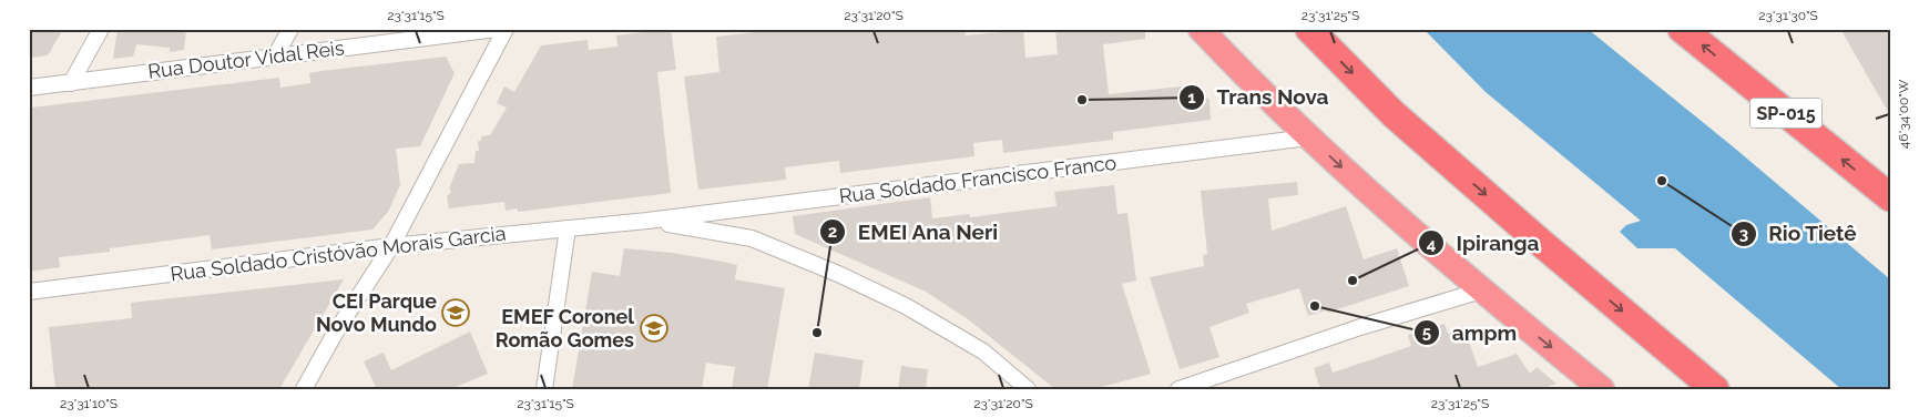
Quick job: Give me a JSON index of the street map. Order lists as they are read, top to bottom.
{
  "streets": {
    "highway": ["SP-015"],
    "street": ["Rua Doutor Vidal Reis", "Rua Soldado Francisco Franco", "Rua Soldado Cristóvão Morais Garcia"]
  },
  "crossings": [
    ["Rua Soldado Francisco Franco", "Rua Soldado Cristóvão Morais Garcia"]
  ],
  "places": {
    "other": [
      "Trans Nova",
      "Rio Tietê",
      "Ipiranga",
      "ampm",
      "EMEI Ana Neri"
    ],
    "school or university": ["CEI Parque Novo Mundo", "EMEF Coronel Romão Gomes"]
  },
  "coordinates": [
    "23°31'15\"S",
    "23°31'20\"S",
    "23°31'25\"S",
    "23°31'30\"S",
    "46°34'00\"W",
    "23°31'10\"S"
  ]
}
